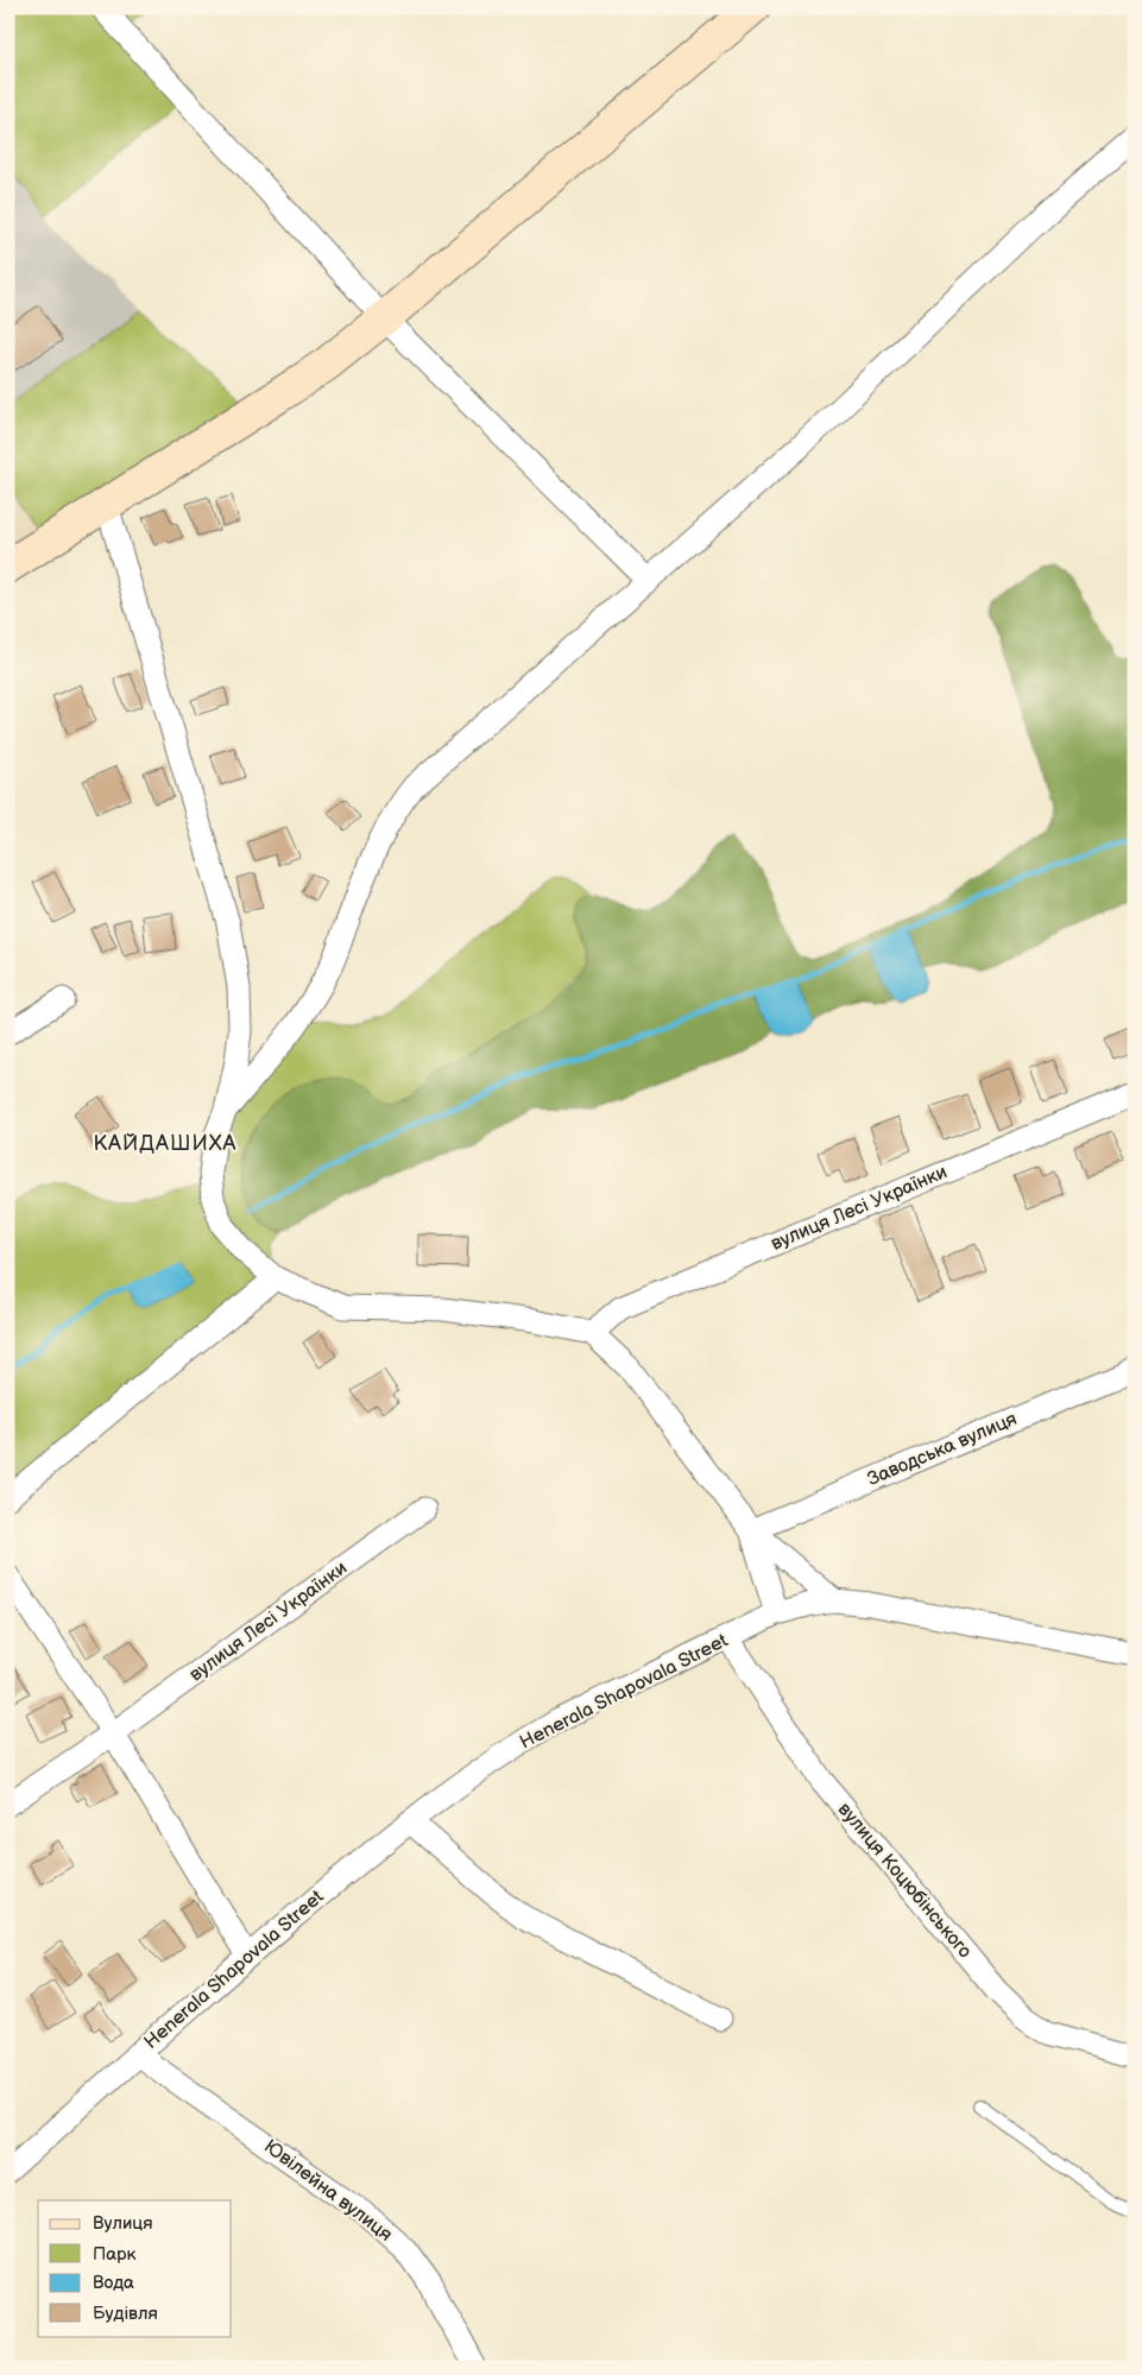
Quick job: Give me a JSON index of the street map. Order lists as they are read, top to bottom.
{
  "streets": {
    "street": [
      "вулиця Лесі Українки",
      "Заводська вулиця",
      "Henerala Shapovala Street",
      "вулиця Коцюбінського",
      "Ювілейна вулиця"
    ]
  },
  "crossings": [
    ["Henerala Shapovala Street", "вулиця Коцюбінського"],
    ["Henerala Shapovala Street", "Ювілейна вулиця"]
  ],
  "districts": ["КАЙДАШИХА"],
  "legend": [
    "Вулиця",
    "Парк",
    "Вода",
    "Будівля"
  ]
}
